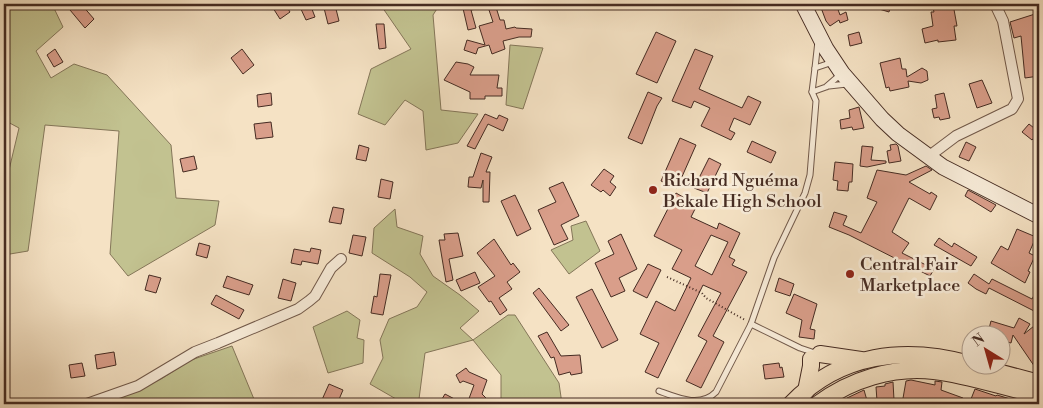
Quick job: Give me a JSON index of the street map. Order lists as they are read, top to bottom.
{
  "places": ["Richard Nguéma Bekale High School", "Central Fair Marketplace"],
  "north": "top left"
}
